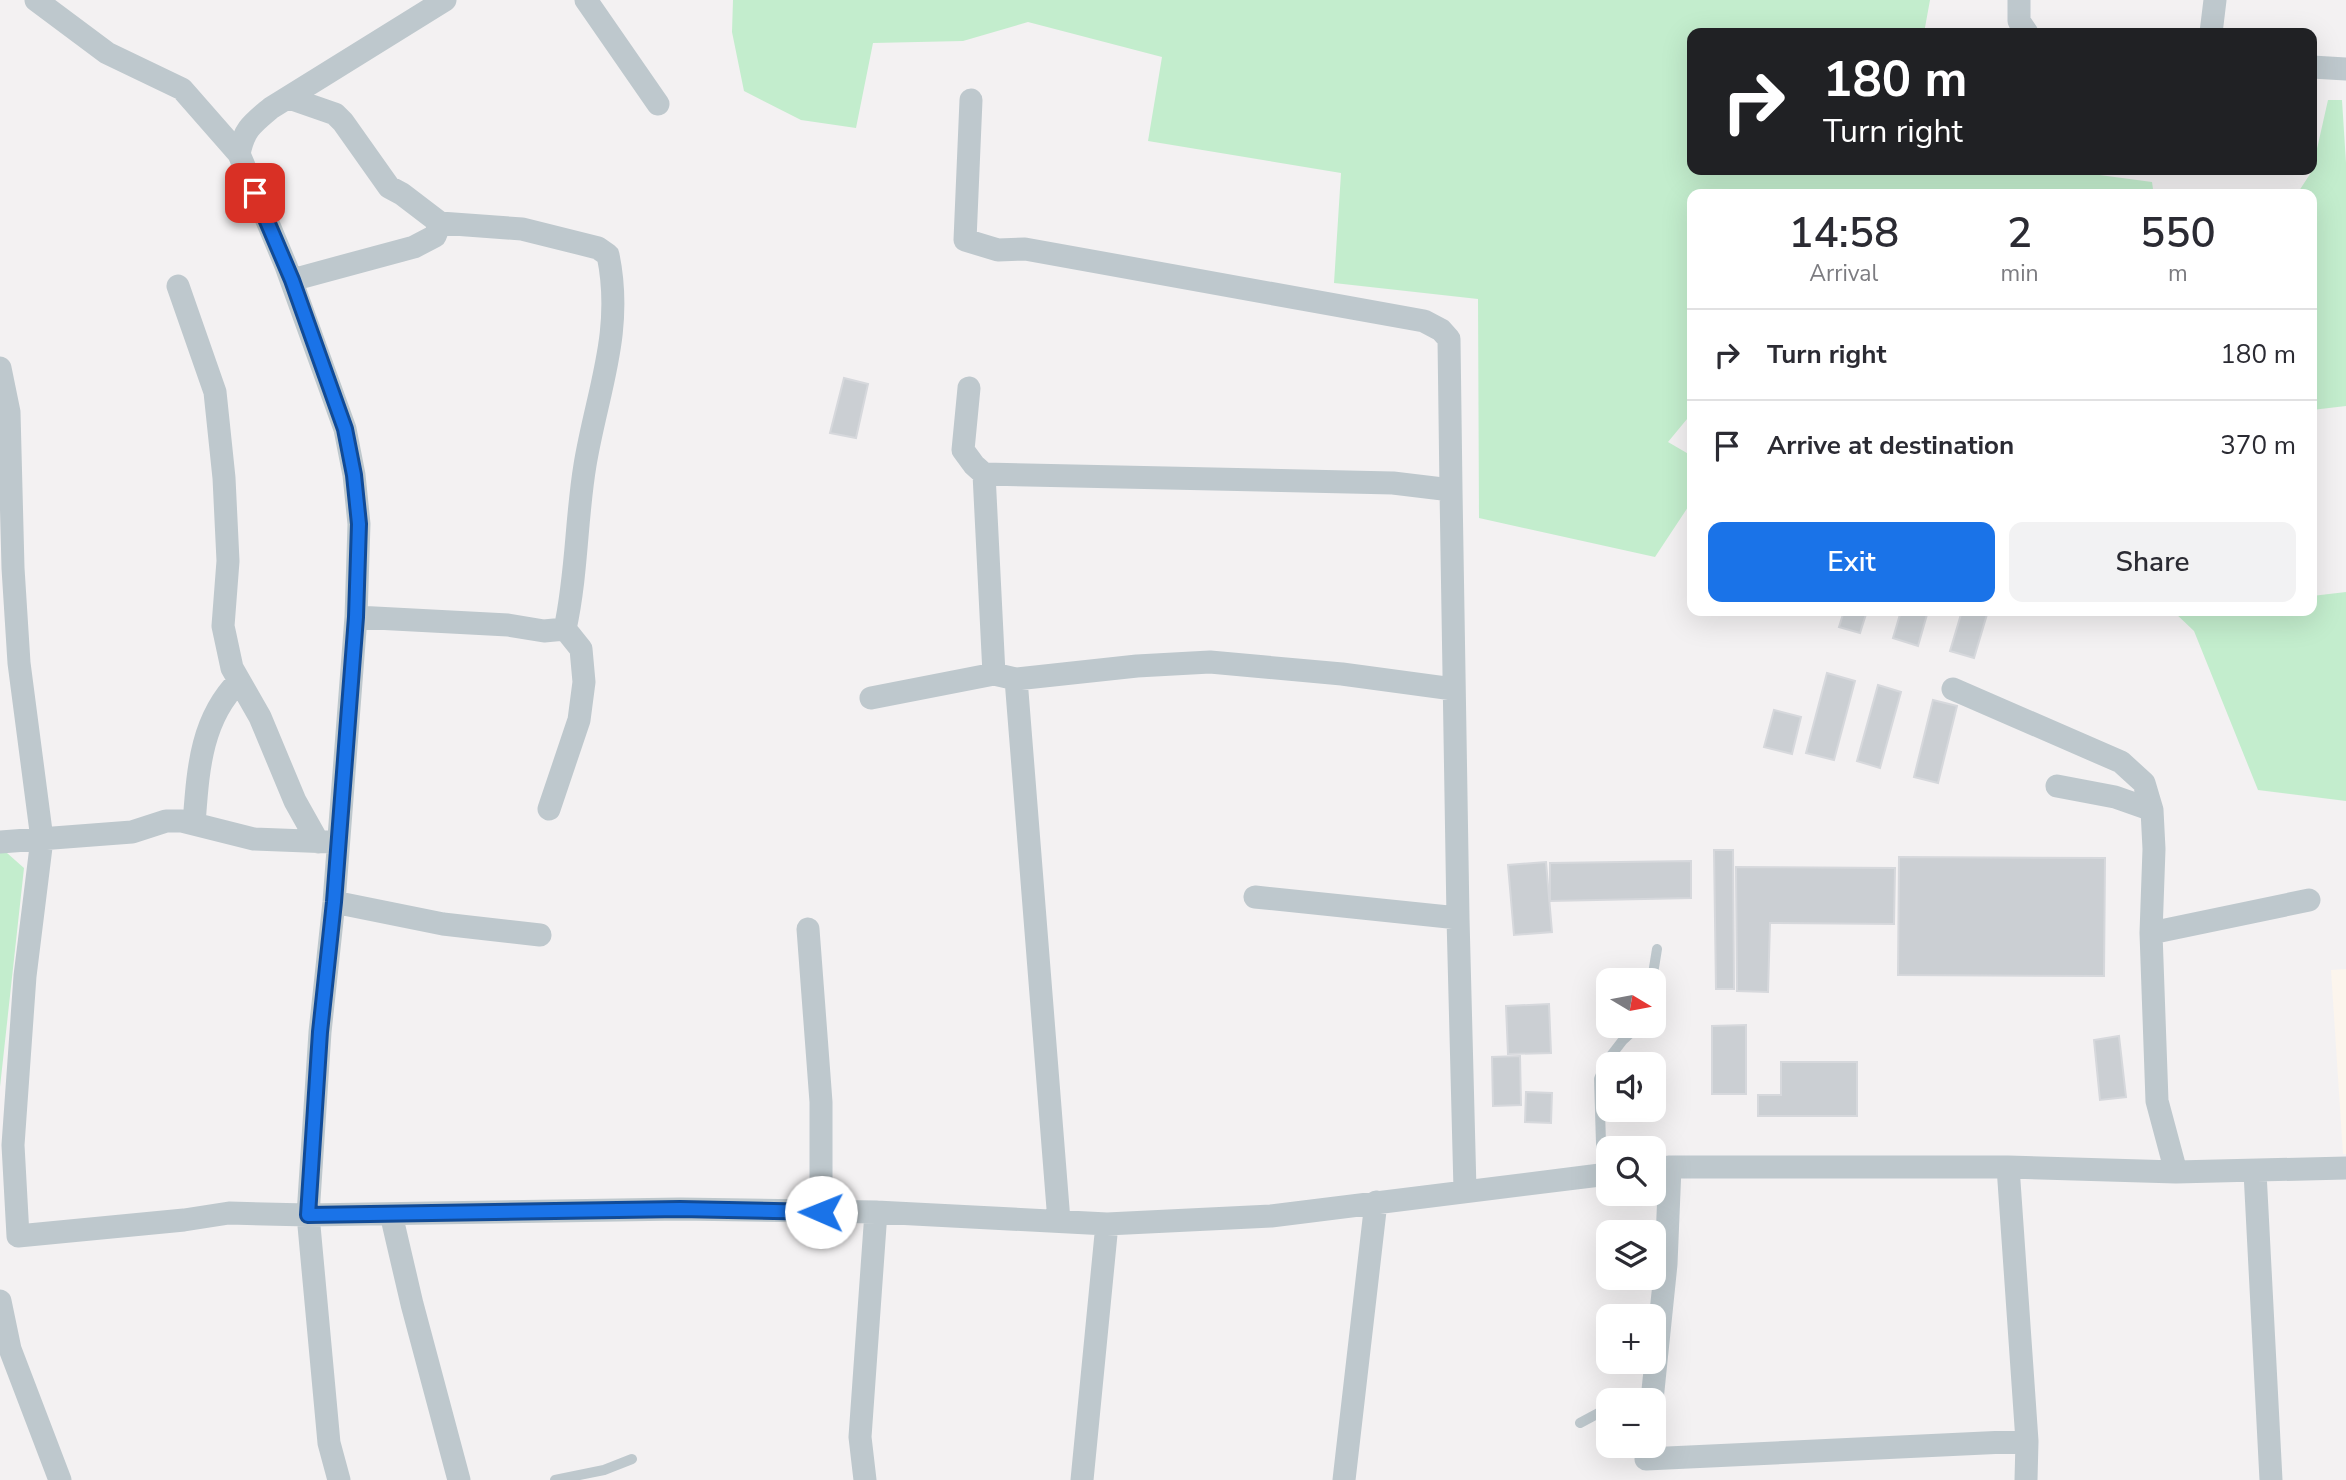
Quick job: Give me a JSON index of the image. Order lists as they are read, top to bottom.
{
  "north": "right",
  "page": {
    "turn": ["180 m", "Turn right"],
    "eta": [
      "14:58",
      "Arrival",
      "2",
      "min",
      "550",
      "m"
    ],
    "list": [
      {
        "name": "Turn right",
        "value": "180 m"
      },
      {
        "name": "Arrive at destination",
        "value": "370 m"
      }
    ],
    "buttons": ["Exit", "Share"],
    "map_buttons": ["+", "−"]
  }
}
